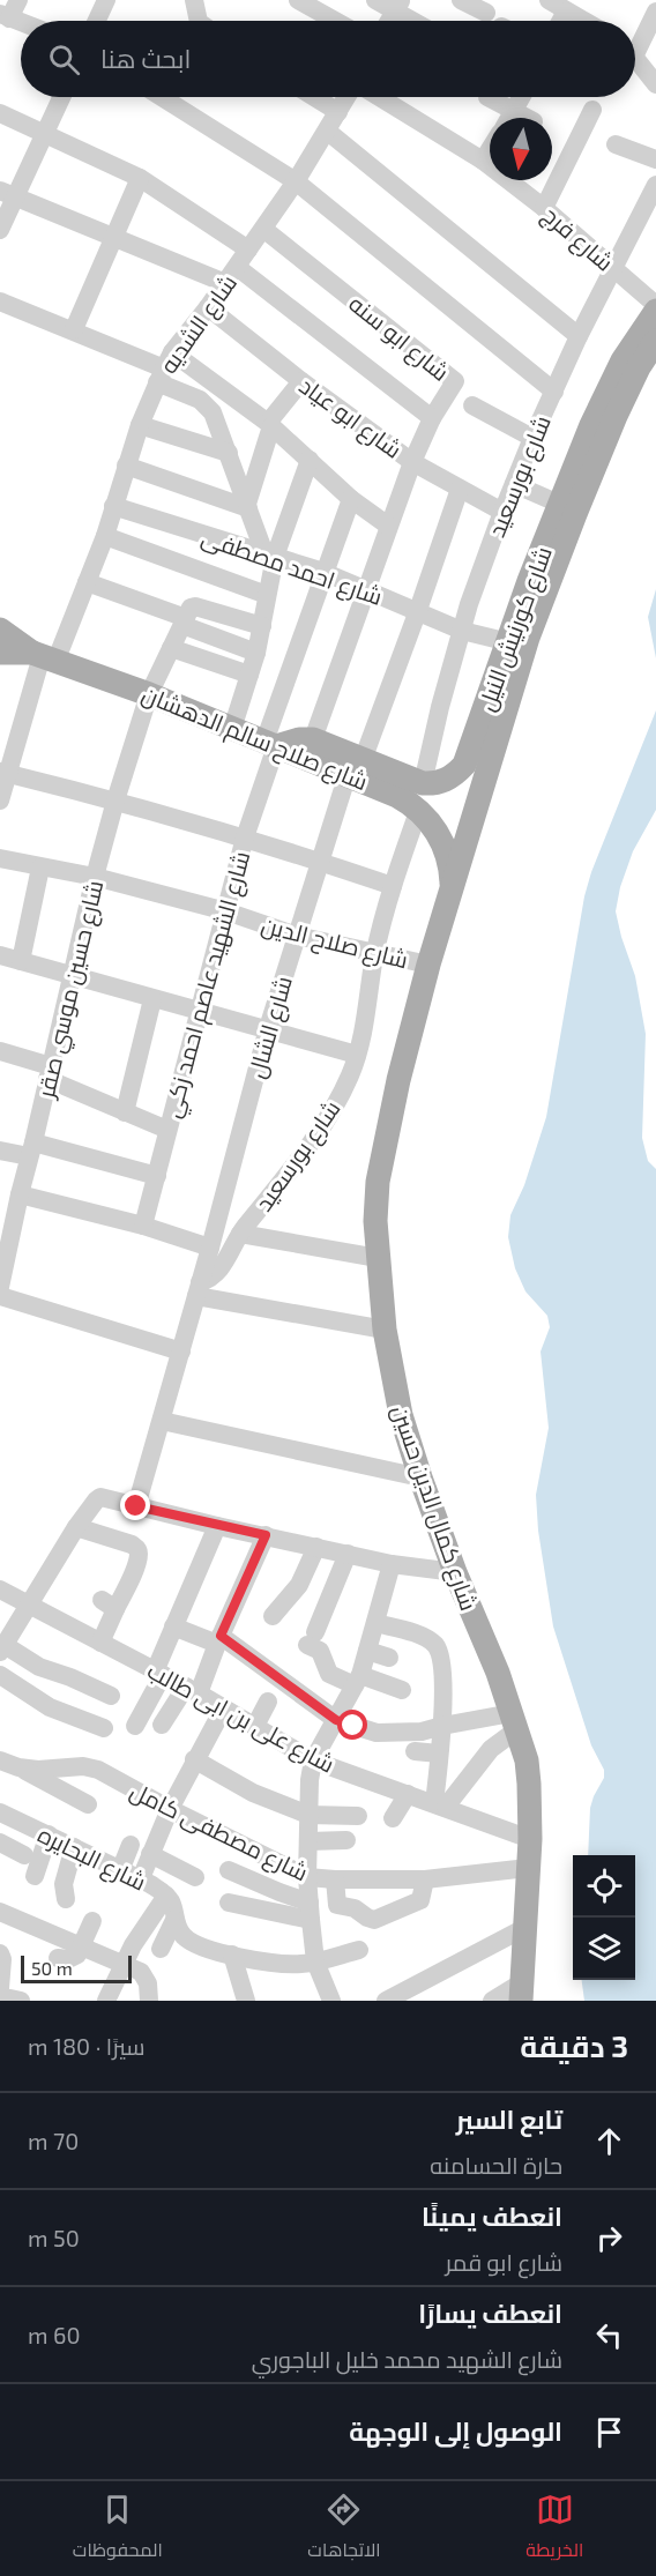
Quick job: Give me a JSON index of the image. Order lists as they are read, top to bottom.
{
  "streets": {
    "main road": ["شارع كورنيش النيل", "شارع صلاح سالم الدهشان", "شارع كمال الدين حسين"],
    "street": [
      "شارع فرج",
      "شارع الشديه",
      "شارع ابو سنه",
      "شارع ابو عياد",
      "شارع بورسعيد",
      "شارع احمد مصطفى",
      "شارع صلاح الدين",
      "شارع الشهيد عاصم احمد زكي",
      "شارع حسين موسي صقر",
      "شارع الشال",
      "شارع على بن ابى طالب",
      "شارع مصطفى كامل",
      "شارع البحايره"
    ]
  },
  "crossings": [
    ["شارع فرج", "شارع بورسعيد"],
    ["شارع الشديه", "شارع ابو سنه"],
    ["شارع الشديه", "شارع ابو عياد"],
    ["شارع الشديه", "شارع احمد مصطفى"],
    ["شارع الشديه", "شارع صلاح سالم الدهشان"],
    ["شارع ابو سنه", "شارع ابو عياد"],
    ["شارع ابو سنه", "شارع احمد مصطفى"],
    ["شارع ابو عياد", "شارع بورسعيد"],
    ["شارع ابو عياد", "شارع الشال"],
    ["شارع بورسعيد", "شارع احمد مصطفى"],
    ["شارع بورسعيد", "شارع كورنيش النيل"],
    ["شارع بورسعيد", "شارع صلاح سالم الدهشان"],
    ["شارع بورسعيد", "شارع صلاح الدين"],
    ["شارع بورسعيد", "شارع الشال"],
    ["شارع احمد مصطفى", "شارع كورنيش النيل"],
    ["شارع احمد مصطفى", "شارع الشهيد عاصم احمد زكي"],
    ["شارع احمد مصطفى", "شارع الشال"],
    ["شارع كورنيش النيل", "شارع صلاح سالم الدهشان"],
    ["شارع كورنيش النيل", "شارع كمال الدين حسين"],
    ["شارع صلاح سالم الدهشان", "شارع الشهيد عاصم احمد زكي"],
    ["شارع صلاح سالم الدهشان", "شارع حسين موسي صقر"],
    ["شارع صلاح سالم الدهشان", "شارع الشال"],
    ["شارع صلاح سالم الدهشان", "شارع كمال الدين حسين"],
    ["شارع صلاح الدين", "شارع الشهيد عاصم احمد زكي"],
    ["شارع صلاح الدين", "شارع حسين موسي صقر"],
    ["شارع صلاح الدين", "شارع الشال"],
    ["شارع صلاح الدين", "شارع كمال الدين حسين"],
    ["شارع كمال الدين حسين", "شارع على بن ابى طالب"],
    ["شارع كمال الدين حسين", "شارع مصطفى كامل"]
  ],
  "scale_bar": "50 m",
  "north": "bottom",
  "page": {
    "search": "ابحث هنا",
    "scale": "50 m",
    "heading": ["3 دقيقة", "سيرًا · 180 m"],
    "list": [
      ["تابع السير", "حارة الحسامنه", "70 m"],
      ["انعطف يمينًا", "شارع ابو قمر", "50 m"],
      ["انعطف يسارًا", "شارع الشهيد محمد خليل الباجوري", "60 m"],
      "الوصول إلى الوجهة"
    ],
    "nav": ["الخريطة", "الاتجاهات", "المحفوظات"]
  }
}
